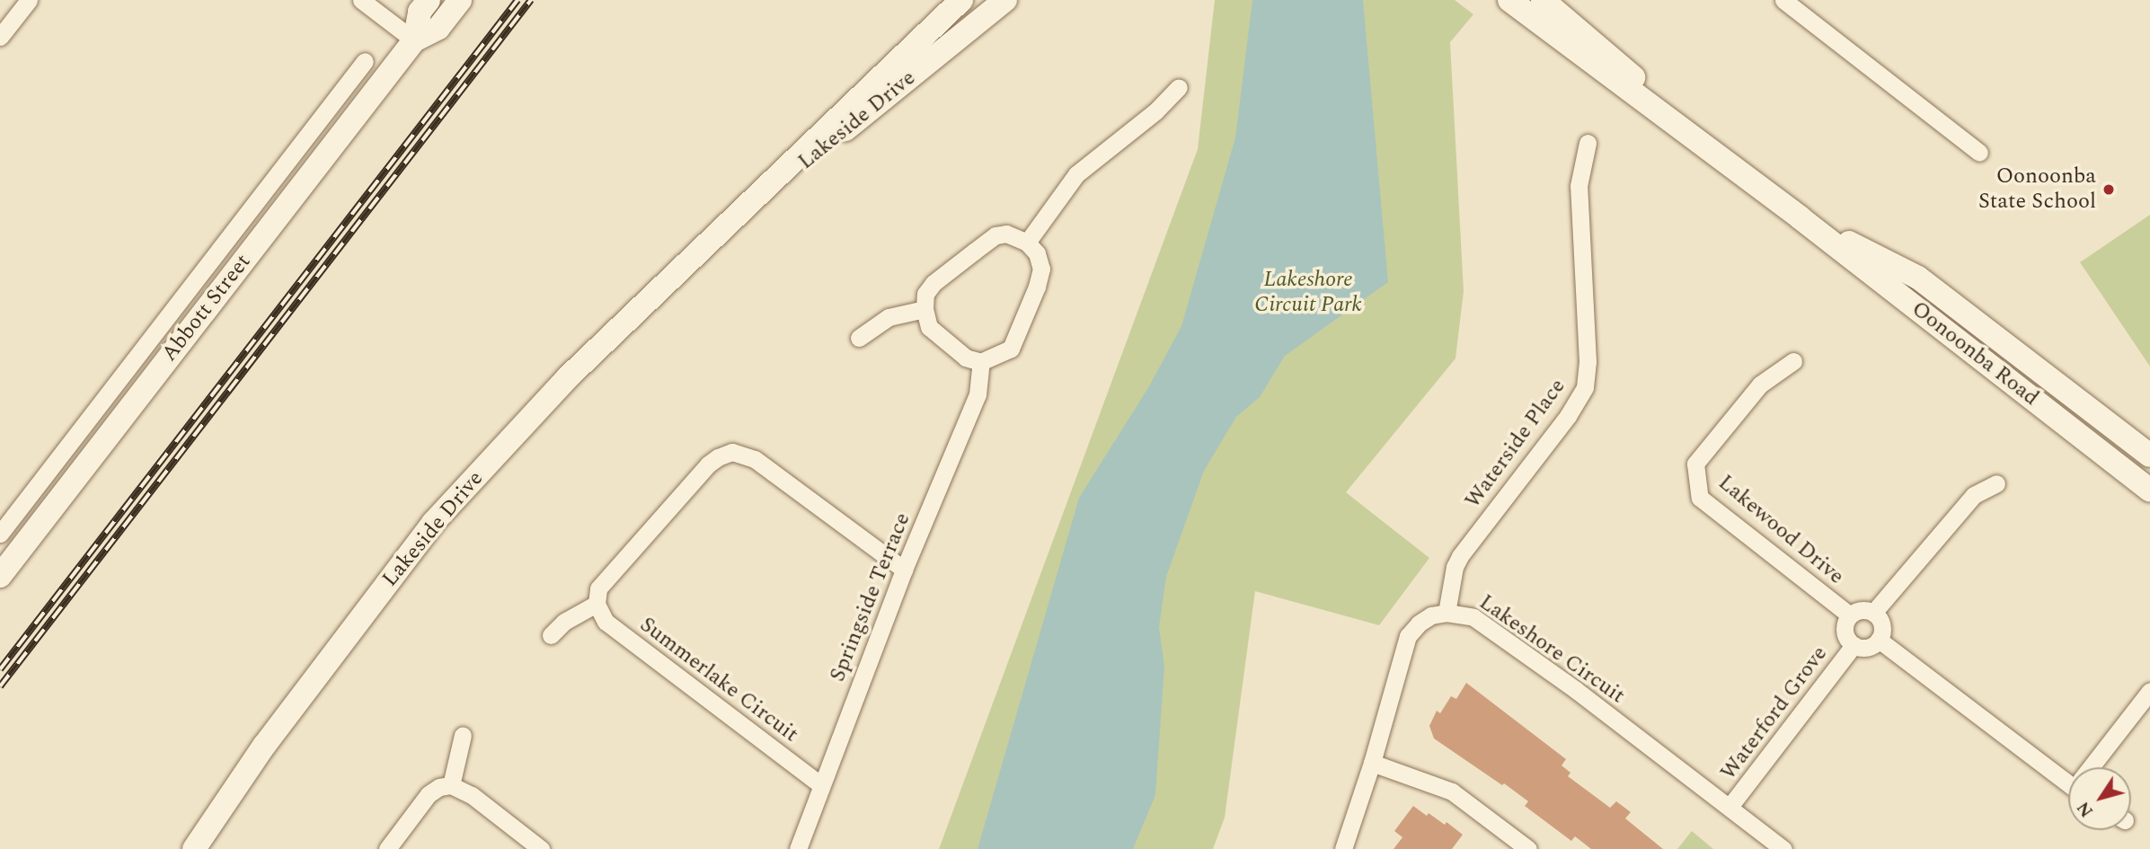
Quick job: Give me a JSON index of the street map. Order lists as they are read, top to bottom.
{
  "streets": {
    "street": [
      "Lakeside Drive",
      "Abbott Street",
      "Oonoonba Road",
      "Waterside Place",
      "Lakewood Drive",
      "Springside Terrace",
      "Lakeshore Circuit",
      "Summerlake Circuit",
      "Waterford Grove"
    ]
  },
  "crossings": [
    ["Waterside Place", "Lakeshore Circuit"],
    ["Lakewood Drive", "Waterford Grove"],
    ["Springside Terrace", "Summerlake Circuit"],
    ["Lakeshore Circuit", "Waterford Grove"]
  ],
  "parks": ["Lakeshore Circuit Park"],
  "places": ["Oonoonba State School"],
  "north": "bottom left"
}
